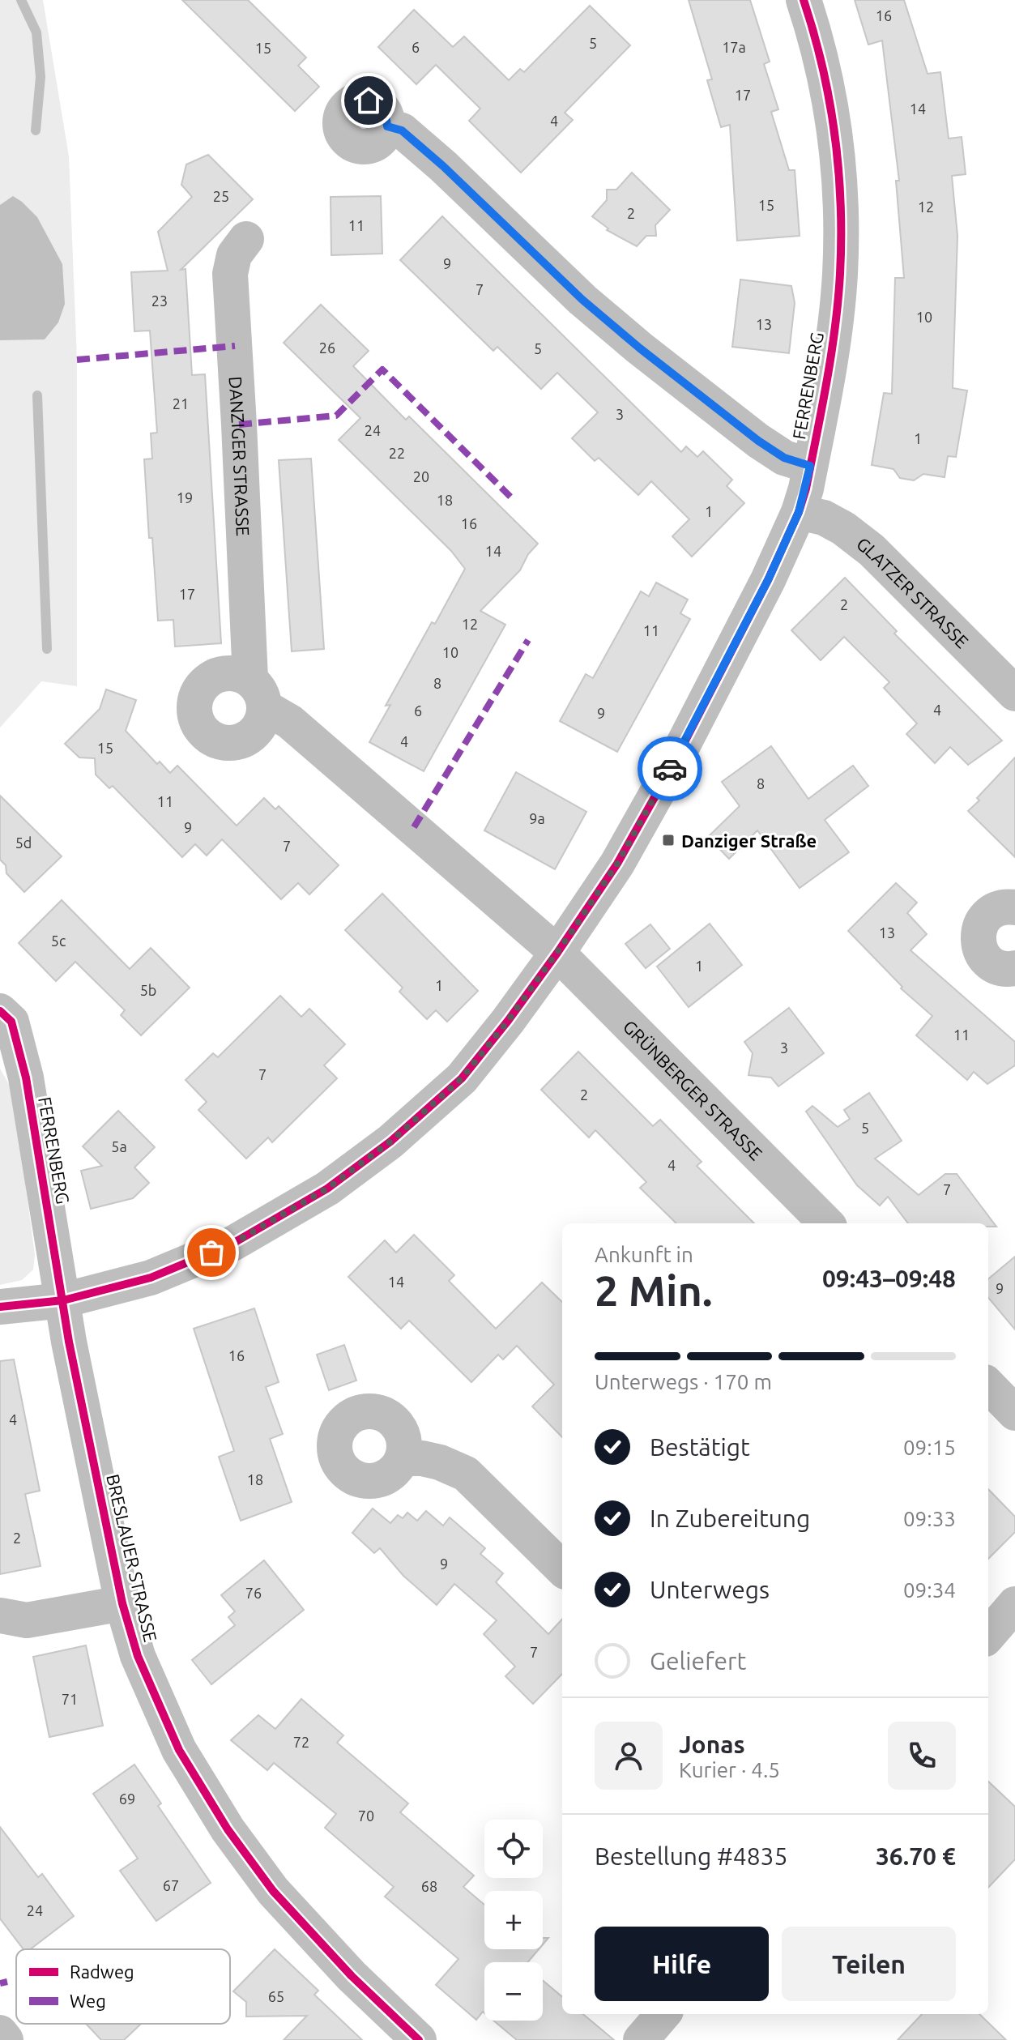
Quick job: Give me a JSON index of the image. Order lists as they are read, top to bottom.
{
  "streets": {
    "street": [
      "FERRENBERG",
      "DANZIGER STRASSE",
      "GLATZER STRASSE",
      "GRÜNBERGER STRASSE",
      "BRESLAUER STRASSE"
    ]
  },
  "crossings": [
    ["FERRENBERG", "DANZIGER STRASSE"],
    ["FERRENBERG", "GLATZER STRASSE"],
    ["FERRENBERG", "GRÜNBERGER STRASSE"],
    ["FERRENBERG", "BRESLAUER STRASSE"],
    ["DANZIGER STRASSE", "GRÜNBERGER STRASSE"]
  ],
  "places": {
    "transit": ["Danziger Straße"]
  },
  "house_numbers": [
    "16",
    "5",
    "6",
    "17a",
    "15",
    "17",
    "14",
    "4",
    "25",
    "15",
    "12",
    "2",
    "11",
    "9",
    "7",
    "23",
    "10",
    "13",
    "26",
    "5",
    "21",
    "3",
    "24",
    "1",
    "22",
    "20",
    "19",
    "18",
    "1",
    "16",
    "14",
    "17",
    "2",
    "12",
    "11",
    "10",
    "8",
    "4",
    "6",
    "9",
    "4",
    "15",
    "8",
    "11",
    "9a",
    "9",
    "5d",
    "7",
    "13",
    "5c",
    "1",
    "1",
    "5b",
    "11",
    "3",
    "7",
    "2",
    "5",
    "5a",
    "4",
    "7",
    "14",
    "9",
    "16",
    "4",
    "18",
    "2",
    "9",
    "76",
    "7",
    "71",
    "72",
    "69",
    "70",
    "67",
    "68",
    "24",
    "65"
  ],
  "legend": ["Radweg", "Weg"],
  "page": {
    "heading": ["2 Min.", "Ankunft in", "09:43–09:48"],
    "panel": [
      "Jonas",
      "Kurier · 4.5",
      "Bestellung #4835",
      "36.70 €"
    ],
    "bar": "Unterwegs · 170 m",
    "list": [
      ["Bestätigt", "09:15"],
      ["In Zubereitung", "09:33"],
      ["Unterwegs", "09:34"],
      "Geliefert"
    ],
    "map_buttons": ["+", "−"],
    "buttons": ["Hilfe", "Teilen"]
  }
}
